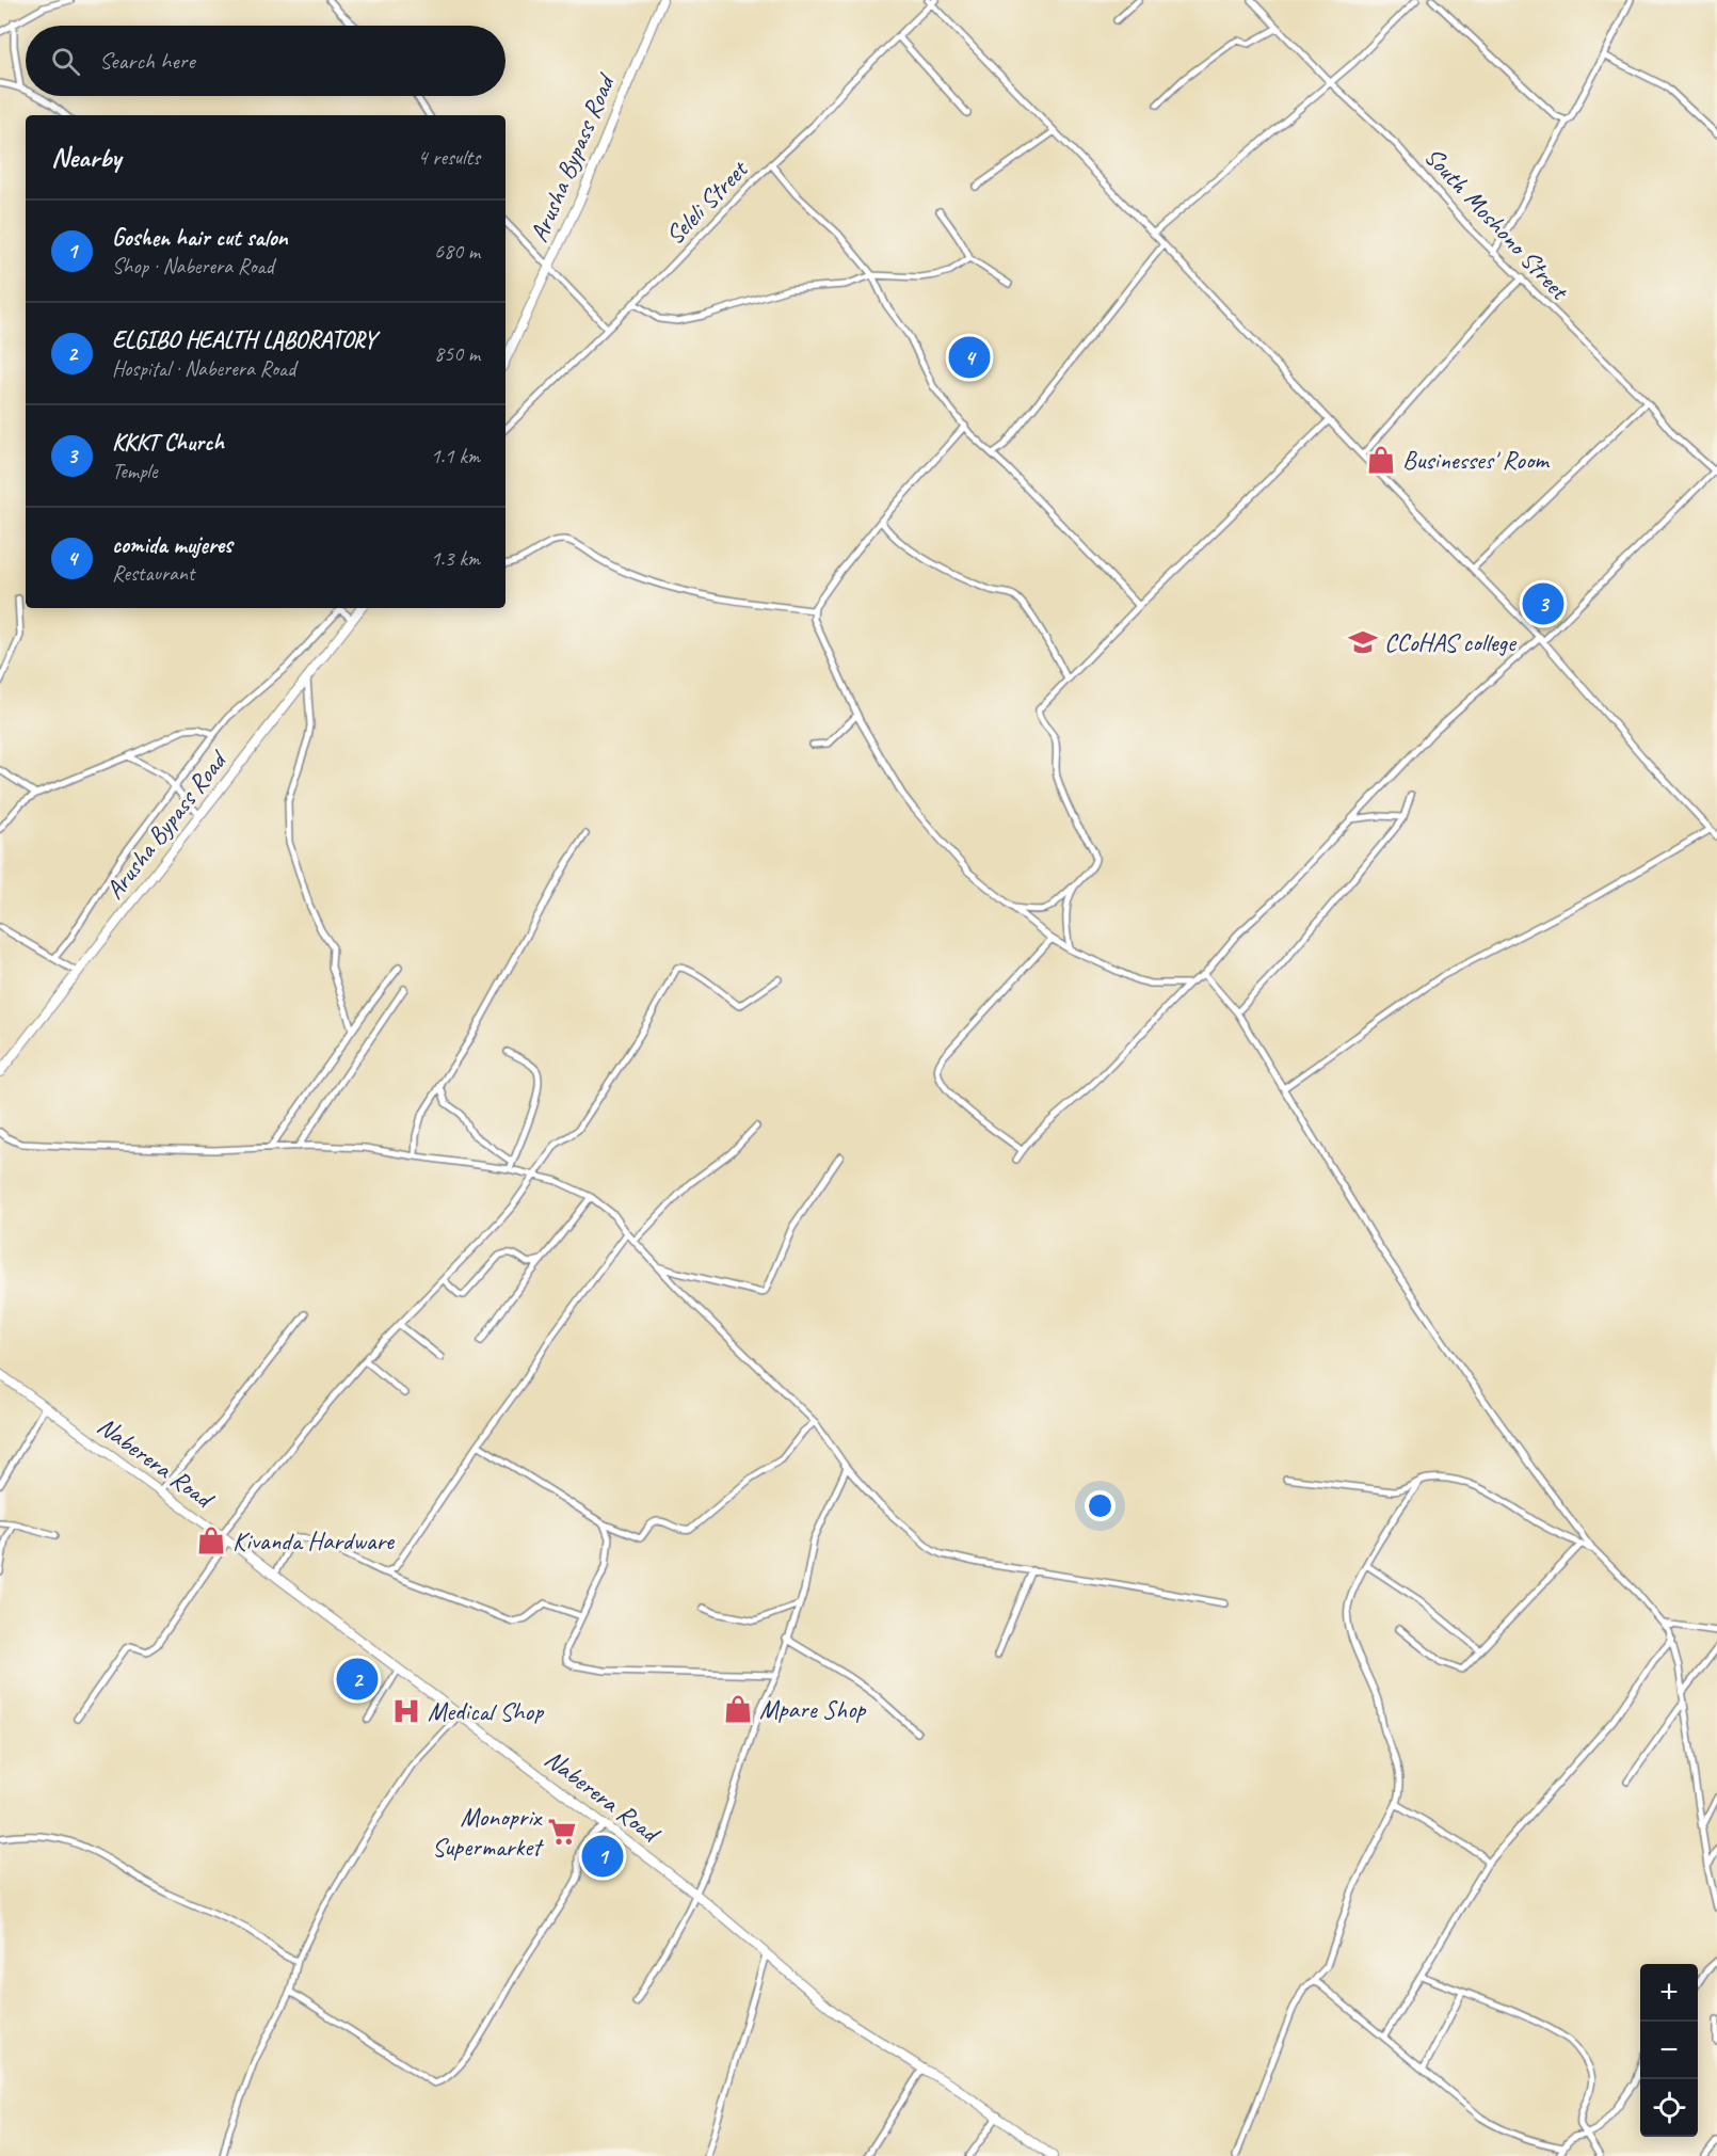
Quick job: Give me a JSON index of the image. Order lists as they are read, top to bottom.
{
  "streets": {
    "main road": ["Arusha Bypass Road"],
    "street": ["Seleli Street", "South Moshono Street", "Naberera Road"]
  },
  "places": {
    "shop": ["Businesses' Room", "Kivanda Hardware", "Mpare Shop"],
    "school or university": ["CCoHAS college"],
    "hospital": ["Medical Shop"],
    "supermarket": ["Monoprix Supermarket"]
  },
  "page": {
    "search": "Search here",
    "heading": ["Nearby", "4 results"],
    "list": [
      {
        "mark": "1",
        "name": "Goshen hair cut salon",
        "note": "Shop · Naberera Road",
        "value": "680 m"
      },
      {
        "mark": "2",
        "name": "ELGIBO HEALTH LABORATORY",
        "note": "Hospital · Naberera Road",
        "value": "850 m"
      },
      {
        "mark": "3",
        "name": "KKKT Church",
        "note": "Temple",
        "value": "1.1 km"
      },
      {
        "mark": "4",
        "name": "comida mujeres",
        "note": "Restaurant",
        "value": "1.3 km"
      }
    ],
    "pins": [
      "4",
      "3",
      "2",
      "1"
    ],
    "map_buttons": ["+", "−"]
  }
}
